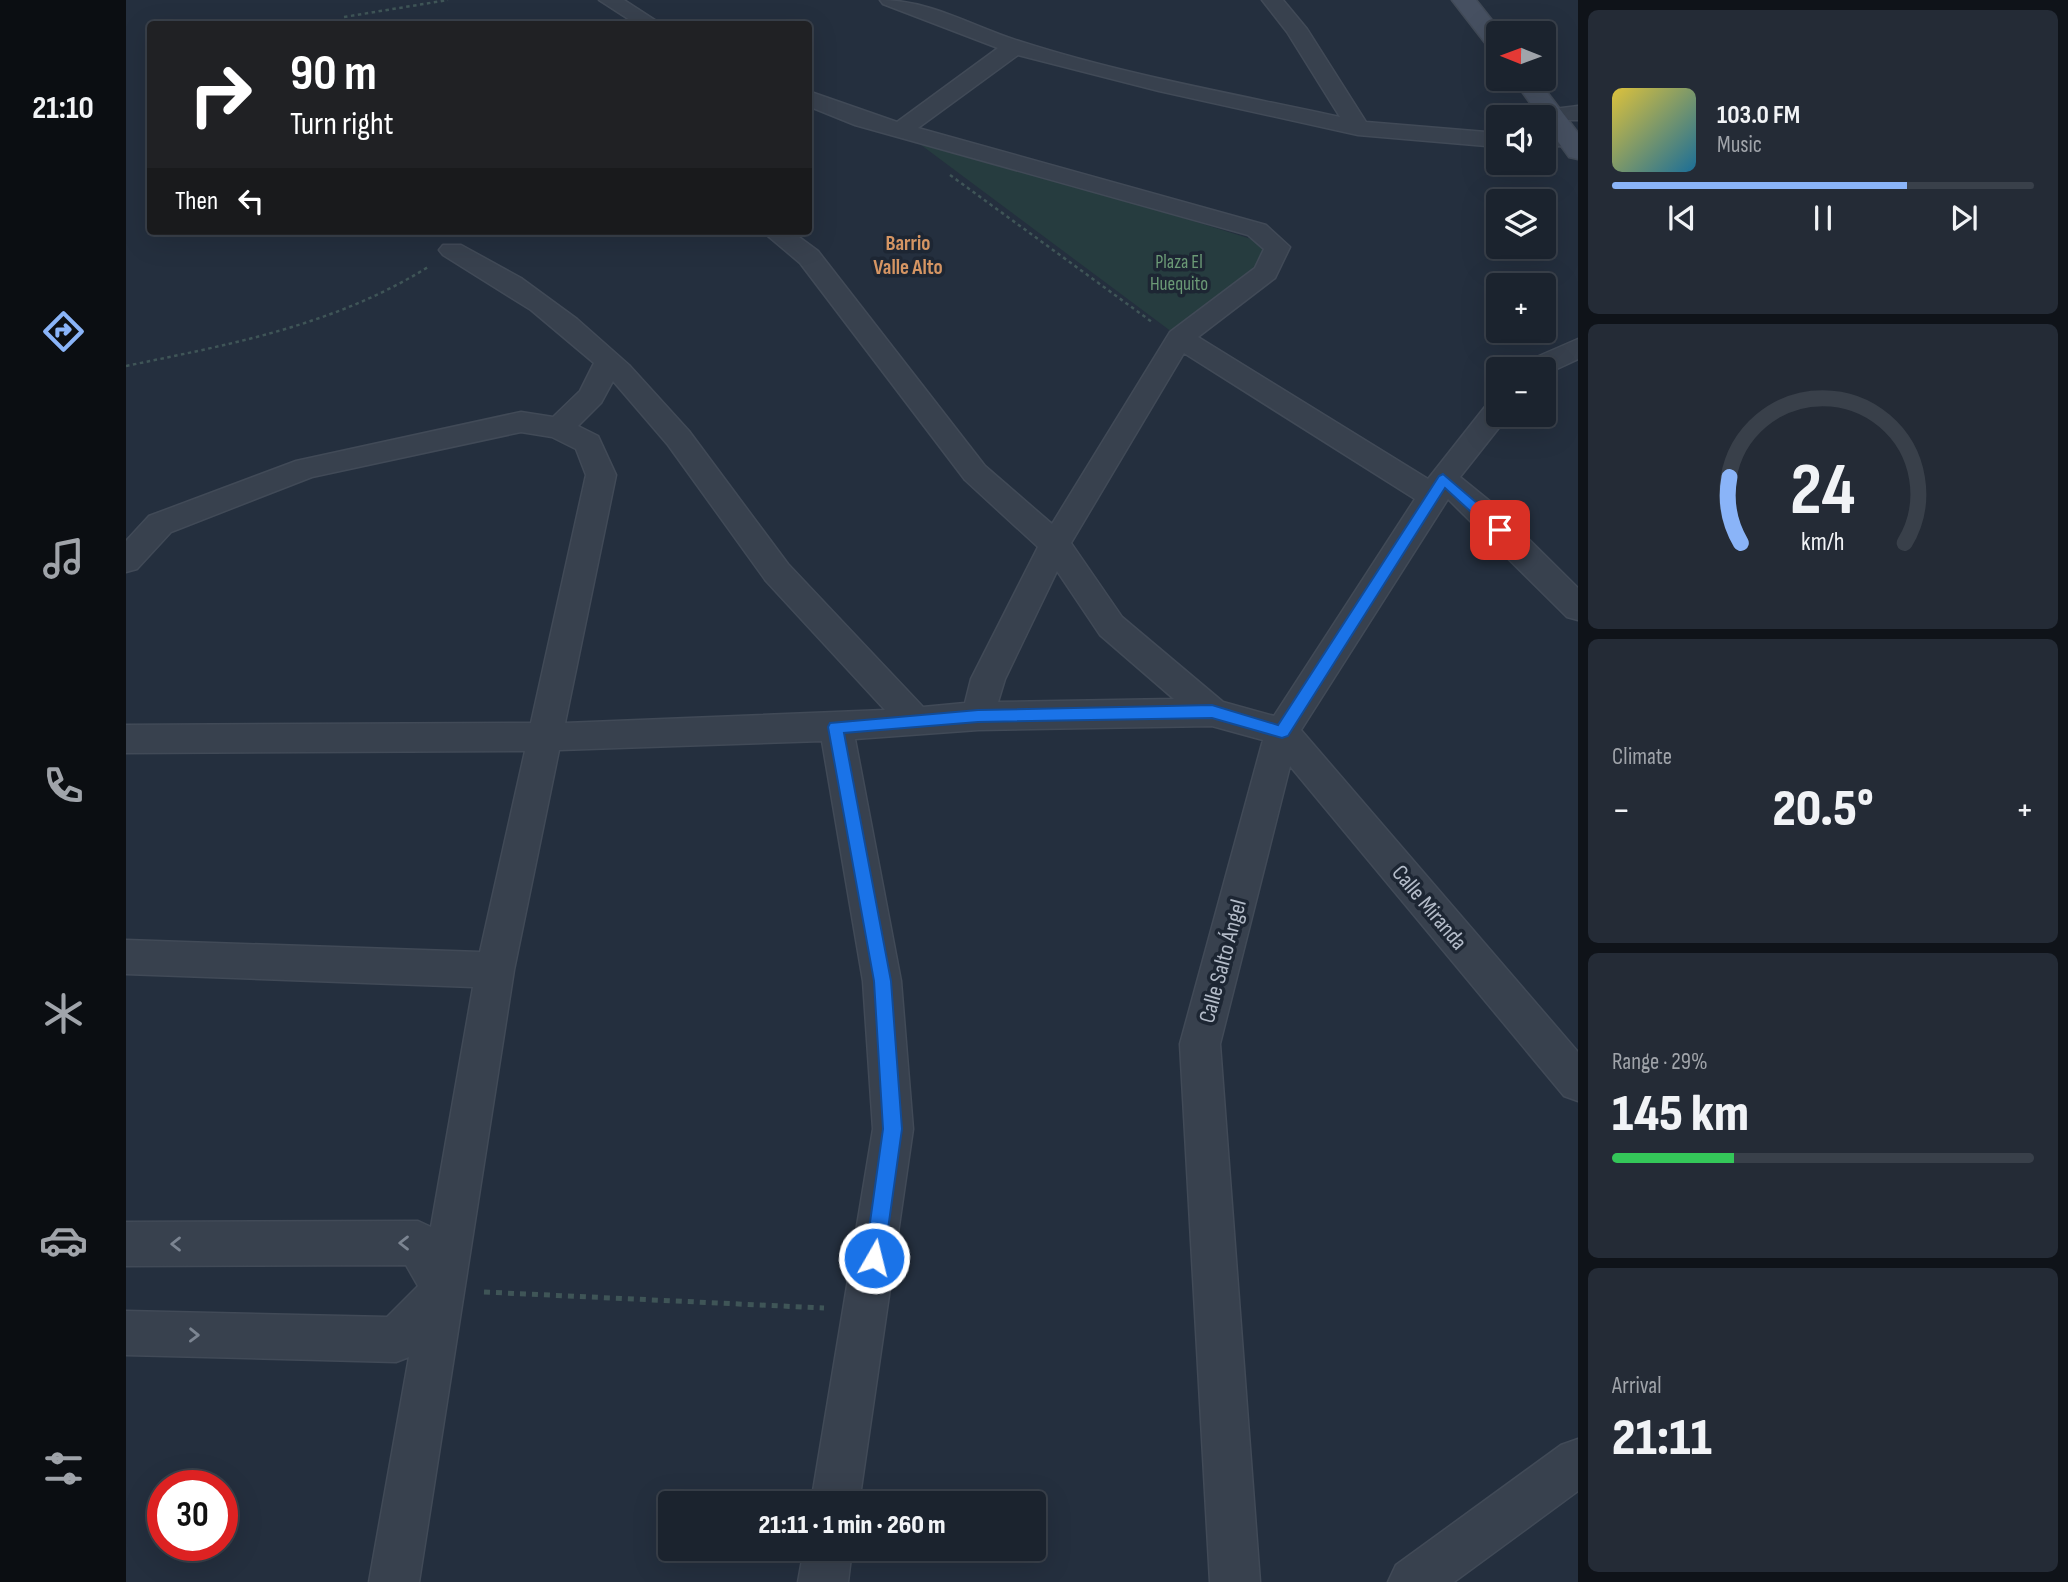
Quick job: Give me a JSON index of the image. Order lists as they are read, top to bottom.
{
  "streets": {
    "street": ["Calle Miranda", "Calle Salto Ángel"]
  },
  "crossings": [
    ["Calle Miranda", "Calle Salto Ángel"]
  ],
  "districts": ["Barrio Valle Alto"],
  "parks": ["Plaza El Huequito"],
  "north": "left",
  "page": {
    "tabs": "21:10",
    "map_buttons": ["+", "−"],
    "turn": ["90 m", "Turn right"],
    "song": ["103.0 FM", "Music"],
    "then": "Then",
    "tile": [
      "Climate",
      ["Range · 29%", "145 km"],
      ["Arrival", "21:11"]
    ],
    "heat": ["−", "20.5°", "+"],
    "limit": "30",
    "trip": "21:11 · 1 min · 260 m",
    "gauge": ["24", "km/h"]
  }
}
